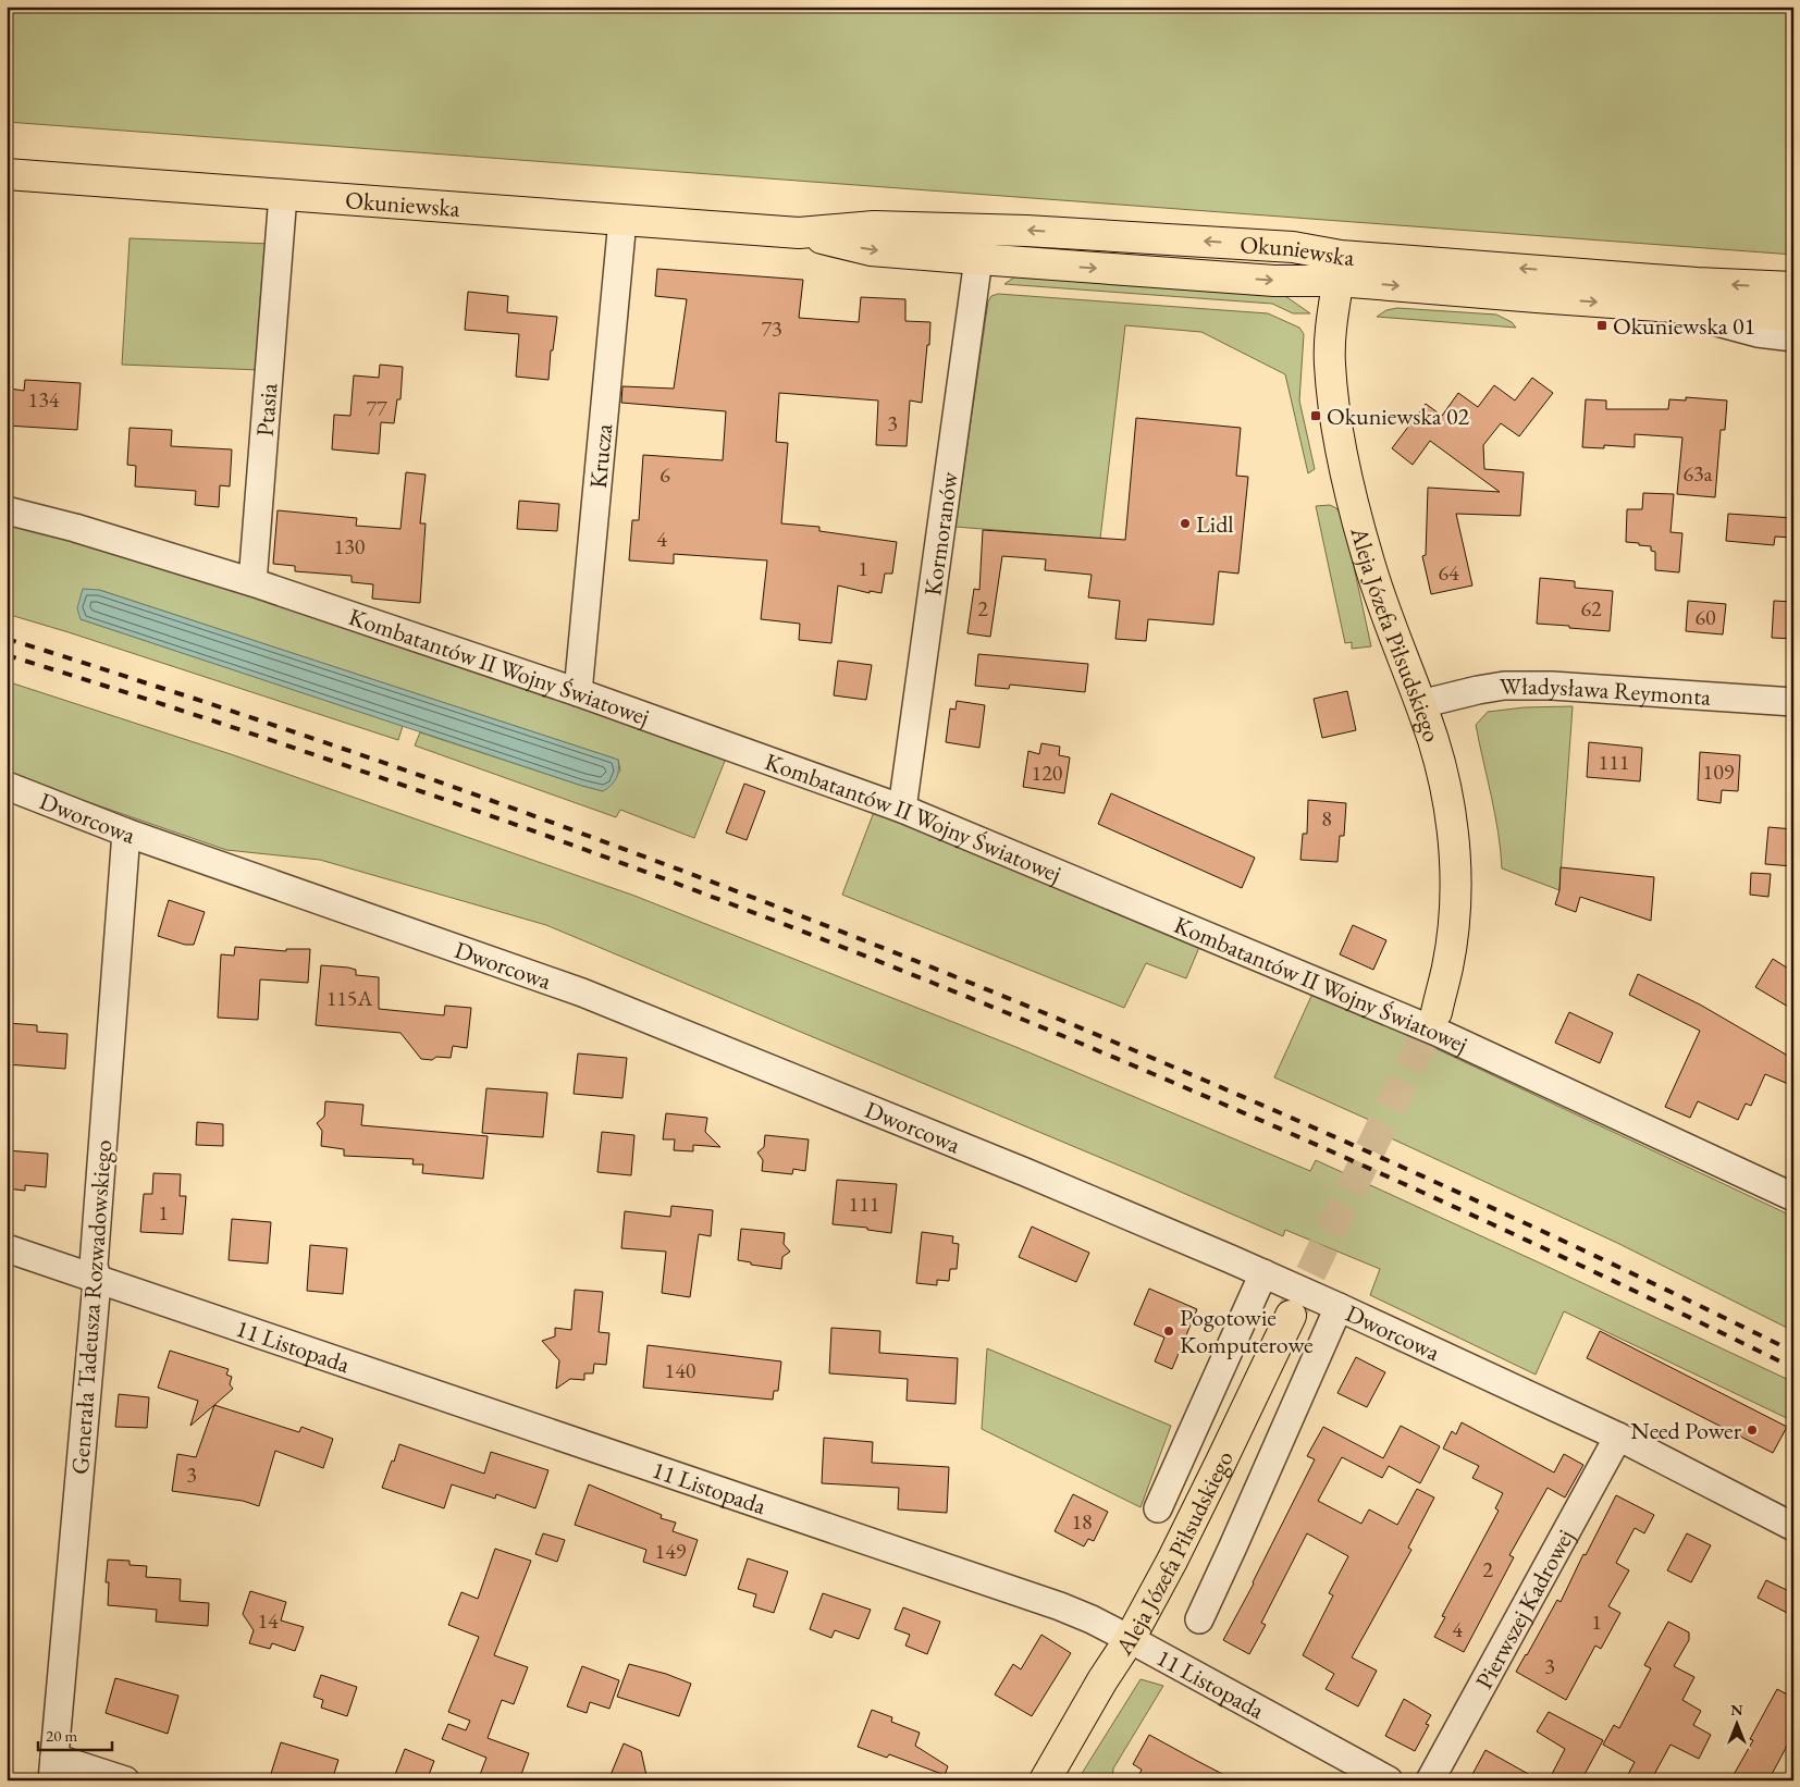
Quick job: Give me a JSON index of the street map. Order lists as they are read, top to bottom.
{
  "streets": {
    "main road": ["Okuniewska", "Aleja Józefa Piłsudskiego"],
    "street": [
      "Ptasia",
      "Krucza",
      "Kormoranów",
      "Kombatantów II Wojny Światowej",
      "Władysława Reymonta",
      "Dworcowa",
      "Generała Tadeusza Rozwadowskiego",
      "11 Listopada",
      "Pierwszej Kadrowej"
    ]
  },
  "crossings": [
    ["Okuniewska", "Ptasia"],
    ["Okuniewska", "Krucza"],
    ["Okuniewska", "Kormoranów"],
    ["Okuniewska", "Aleja Józefa Piłsudskiego"],
    ["Ptasia", "Kombatantów II Wojny Światowej"],
    ["Krucza", "Kombatantów II Wojny Światowej"],
    ["Kormoranów", "Kombatantów II Wojny Światowej"],
    ["Aleja Józefa Piłsudskiego", "Władysława Reymonta"],
    ["Aleja Józefa Piłsudskiego", "Dworcowa"],
    ["Aleja Józefa Piłsudskiego", "11 Listopada"],
    ["Dworcowa", "Generała Tadeusza Rozwadowskiego"],
    ["Dworcowa", "Pierwszej Kadrowej"],
    ["Generała Tadeusza Rozwadowskiego", "11 Listopada"]
  ],
  "places": {
    "transit": ["Okuniewska 01", "Okuniewska 02"],
    "other": ["Lidl", "Pogotowie Komputerowe", "Need Power"]
  },
  "house_numbers": [
    "73",
    "134",
    "77",
    "3",
    "63a",
    "6",
    "4",
    "130",
    "1",
    "64",
    "2",
    "62",
    "60",
    "111",
    "109",
    "120",
    "8",
    "115A",
    "111",
    "1",
    "140",
    "3",
    "18",
    "149",
    "2",
    "14",
    "1",
    "4",
    "3"
  ],
  "scale_bar": "20 m",
  "north": "top"
}
